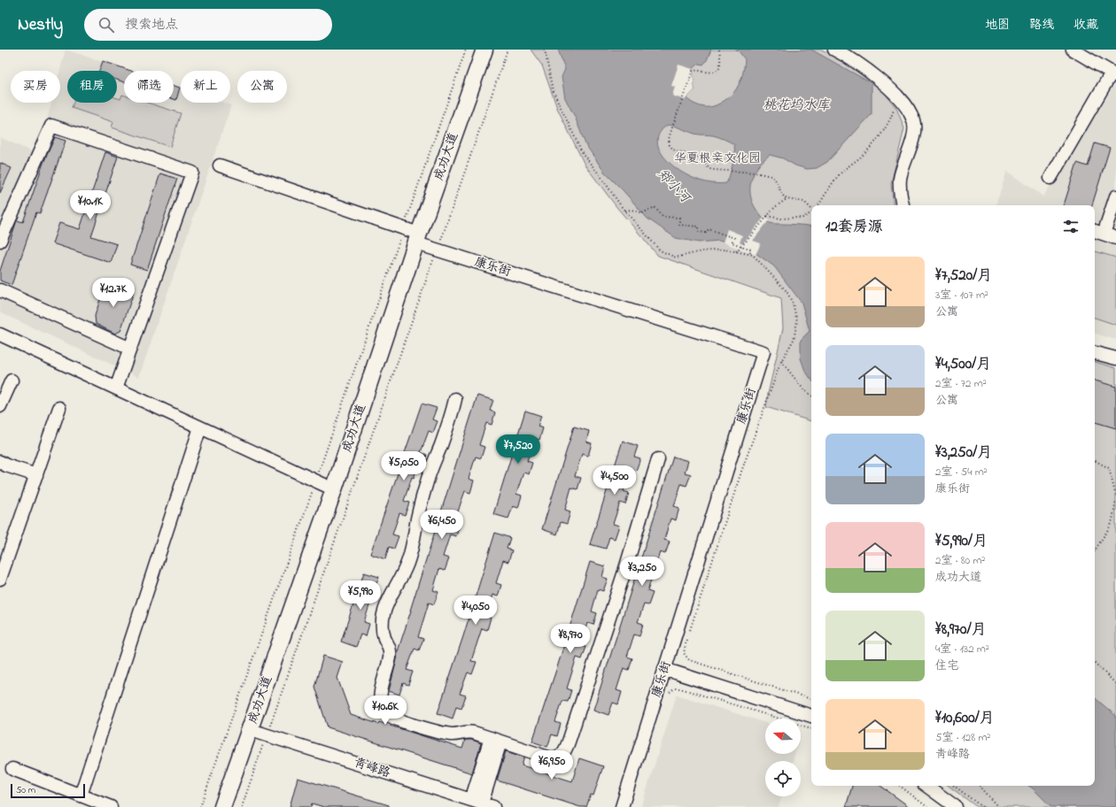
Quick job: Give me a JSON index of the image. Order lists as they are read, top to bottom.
{
  "streets": {
    "main road": ["成功大道"],
    "street": ["康乐街", "青峰路"]
  },
  "crossings": [
    ["成功大道", "康乐街"],
    ["成功大道", "青峰路"]
  ],
  "water": ["桃花坞水库", "郑小河"],
  "parks": ["华夏根亲文化园"],
  "scale_bar": "50 m",
  "north": "left",
  "page": {
    "header": "Nestly",
    "search": "搜索地点",
    "nav": ["地图", "路线", "收藏"],
    "chip": [
      "买房",
      "租房",
      "筛选",
      "新上",
      "公寓"
    ],
    "price": [
      "¥10.1K",
      "¥12.7K",
      "¥7,520",
      "¥5,050",
      "¥4,500",
      "¥6,450",
      "¥3,250",
      "¥5,990",
      "¥4,050",
      "¥8,970",
      "¥10.6K",
      "¥6,950"
    ],
    "heading": "12套房源",
    "list": [
      {
        "name": "¥7,520/月",
        "note": "3室 · 107 m² · 公寓"
      },
      {
        "name": "¥4,500/月",
        "note": "2室 · 72 m² · 公寓"
      },
      {
        "name": "¥3,250/月",
        "note": "2室 · 54 m² · 康乐街"
      },
      {
        "name": "¥5,990/月",
        "note": "2室 · 80 m² · 成功大道"
      },
      {
        "name": "¥8,970/月",
        "note": "4室 · 132 m² · 住宅"
      },
      {
        "name": "¥10,600/月",
        "note": "5室 · 128 m² · 青峰路"
      }
    ],
    "scale": "50 m"
  }
}
